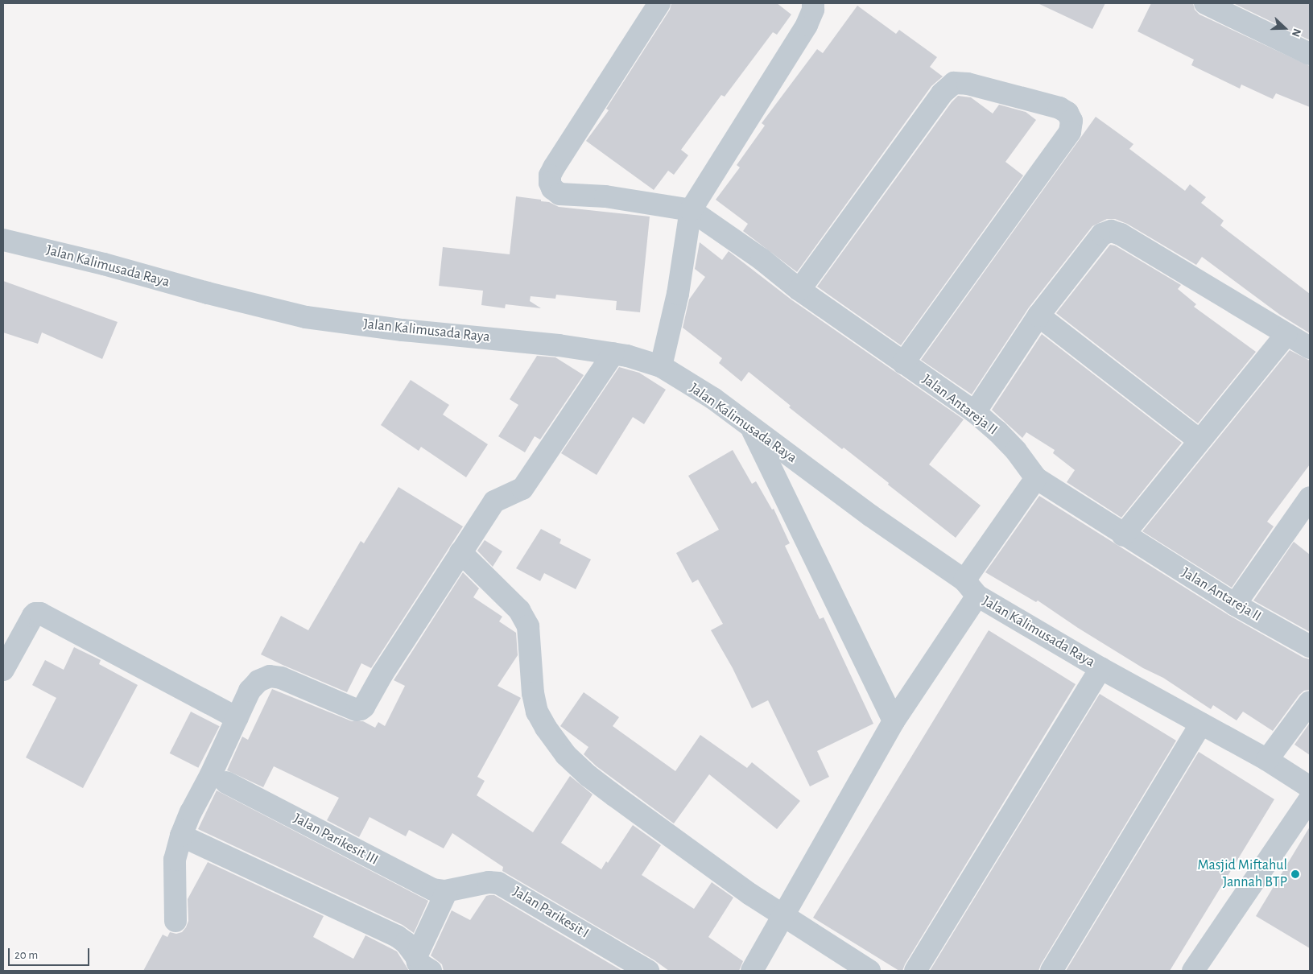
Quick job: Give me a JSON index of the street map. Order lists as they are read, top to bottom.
{
  "streets": {
    "street": [
      "Jalan Kalimusada Raya",
      "Jalan Antareja II",
      "Jalan Parikesit III",
      "Jalan Parikesit I"
    ]
  },
  "crossings": [
    ["Jalan Parikesit III", "Jalan Parikesit I"]
  ],
  "places": ["Masjid Miftahul Jannah BTP"],
  "scale_bar": "20 m",
  "north": "right"
}
